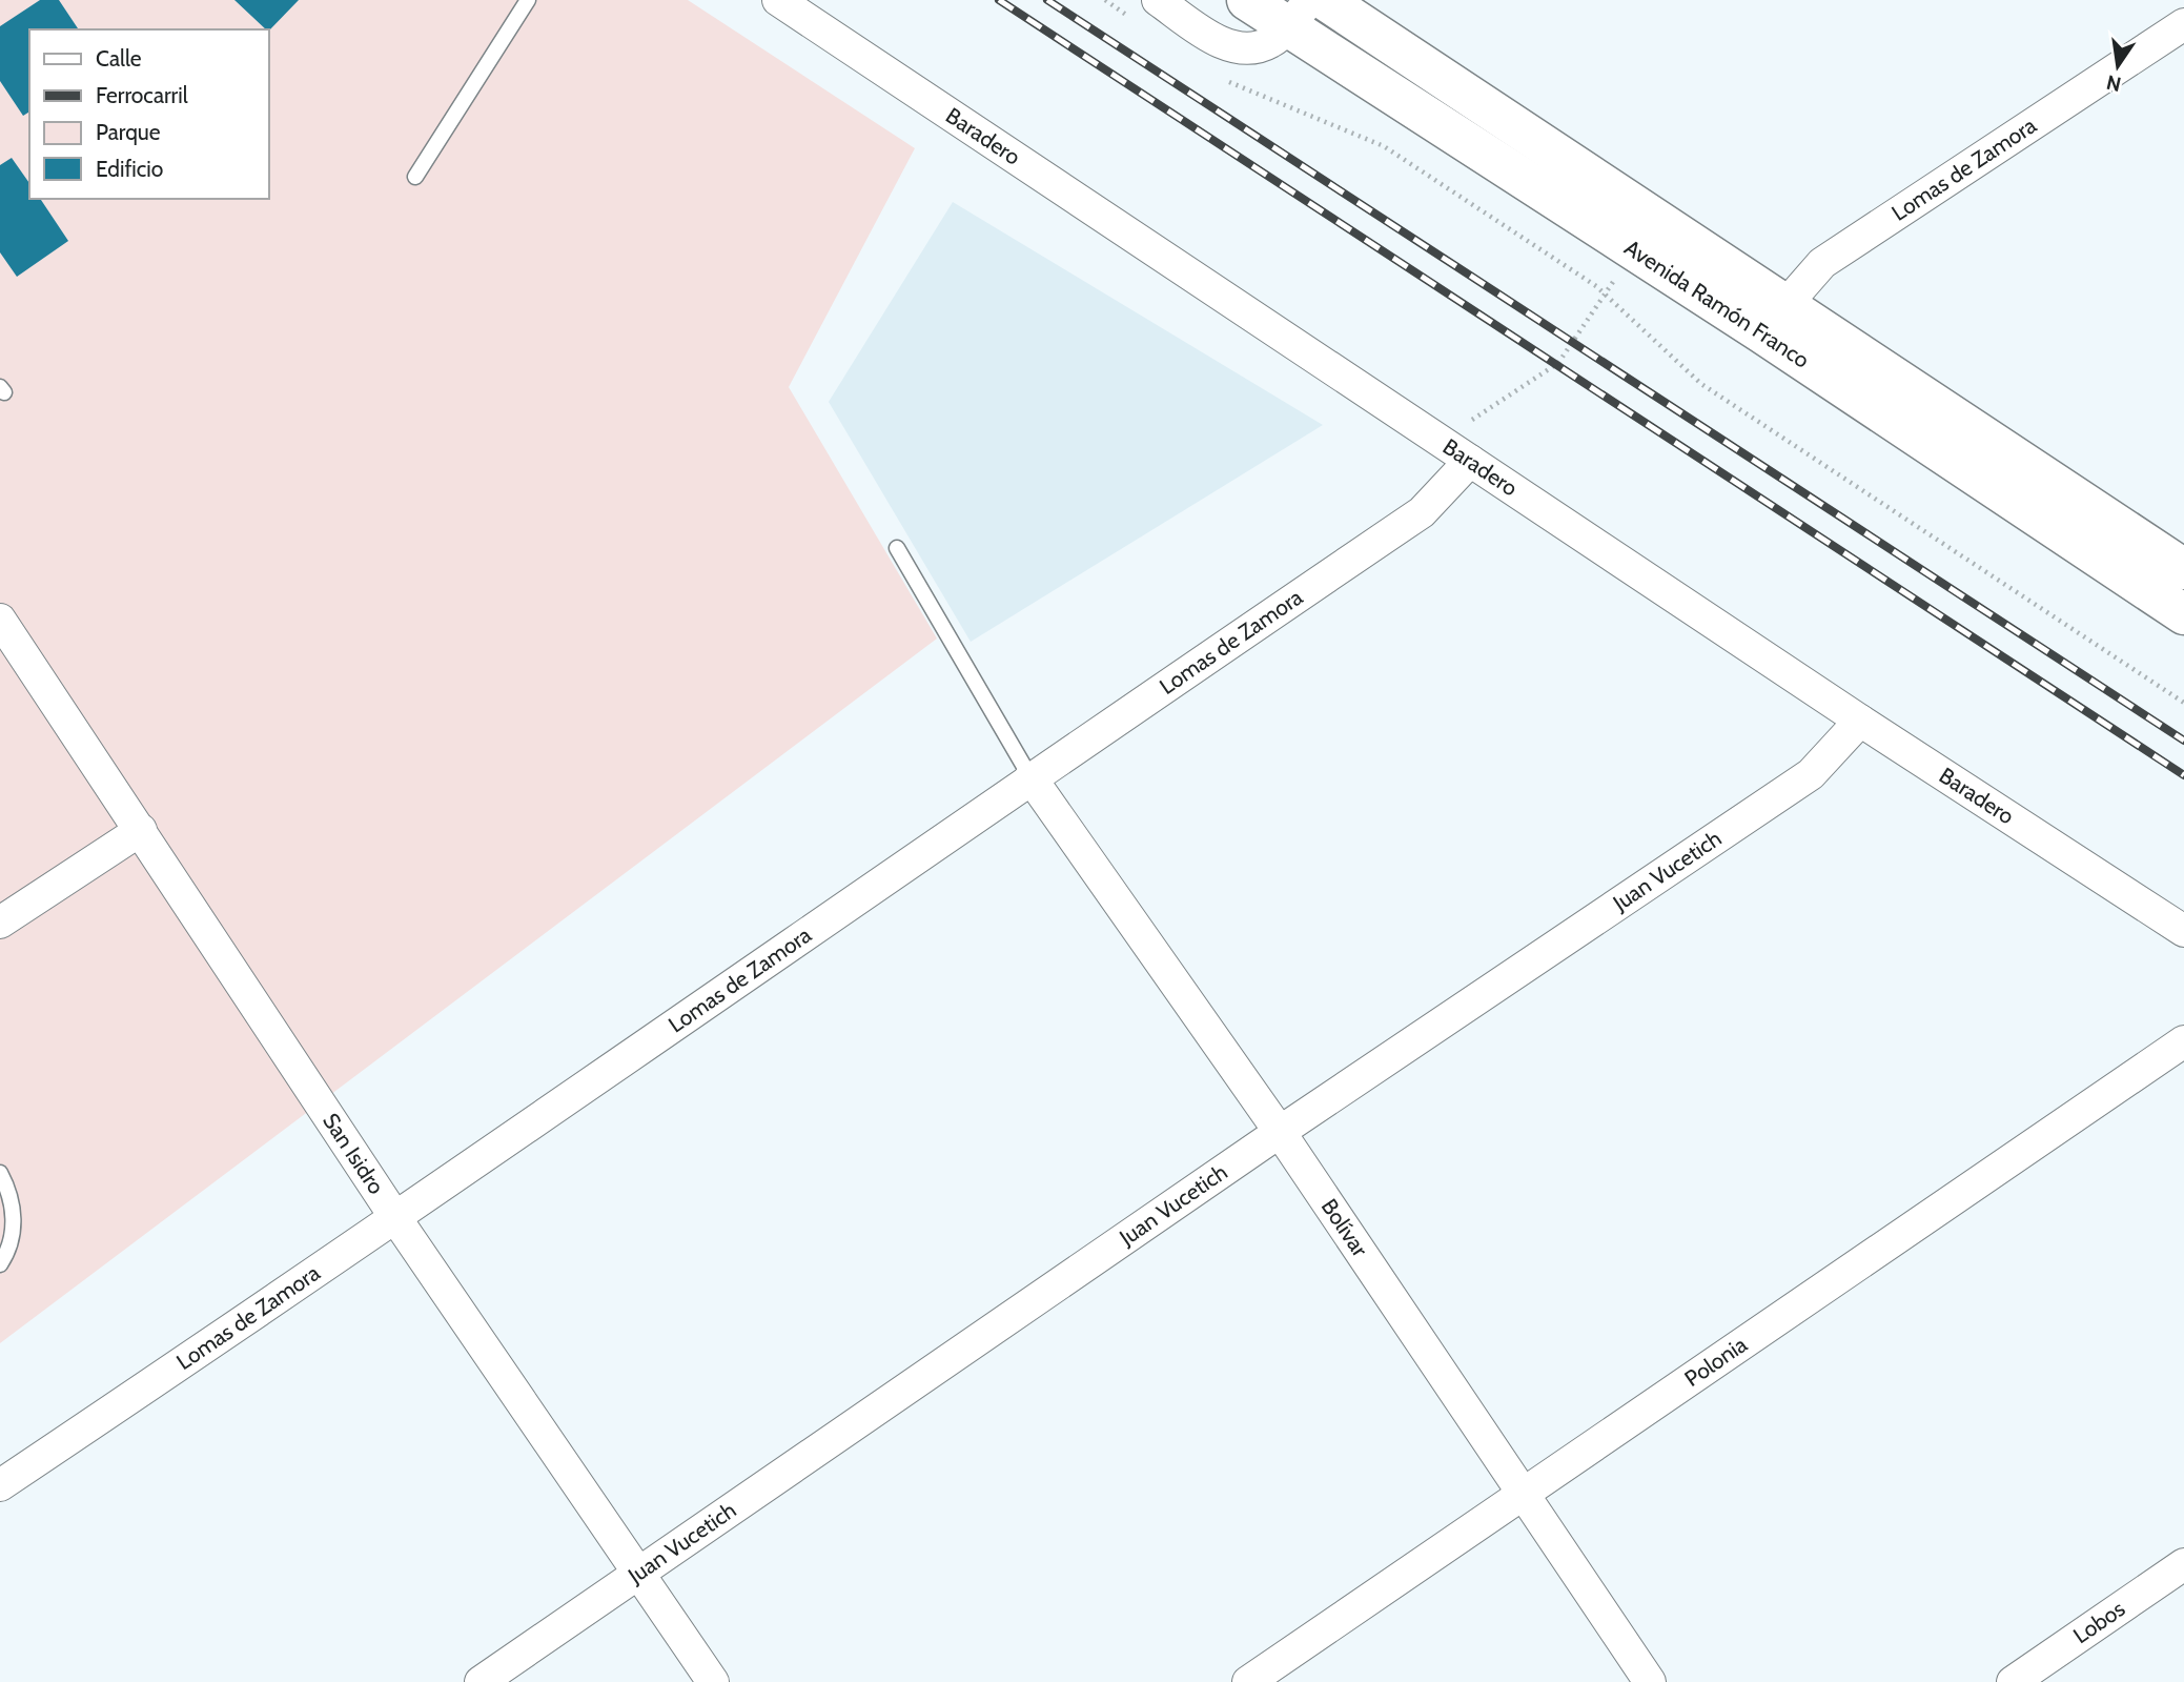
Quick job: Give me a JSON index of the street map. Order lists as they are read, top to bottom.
{
  "streets": {
    "main road": ["Avenida Ramón Franco"],
    "street": [
      "Baradero",
      "Lomas de Zamora",
      "Juan Vucetich",
      "San Isidro",
      "Bolívar",
      "Polonia",
      "Lobos"
    ]
  },
  "crossings": [
    ["Baradero", "Lomas de Zamora"],
    ["Baradero", "Juan Vucetich"],
    ["Lomas de Zamora", "Avenida Ramón Franco"],
    ["Lomas de Zamora", "San Isidro"],
    ["Lomas de Zamora", "Bolívar"],
    ["Juan Vucetich", "San Isidro"],
    ["Juan Vucetich", "Bolívar"],
    ["Bolívar", "Polonia"]
  ],
  "legend": [
    "Calle",
    "Ferrocarril",
    "Parque",
    "Edificio"
  ],
  "north": "bottom"
}
